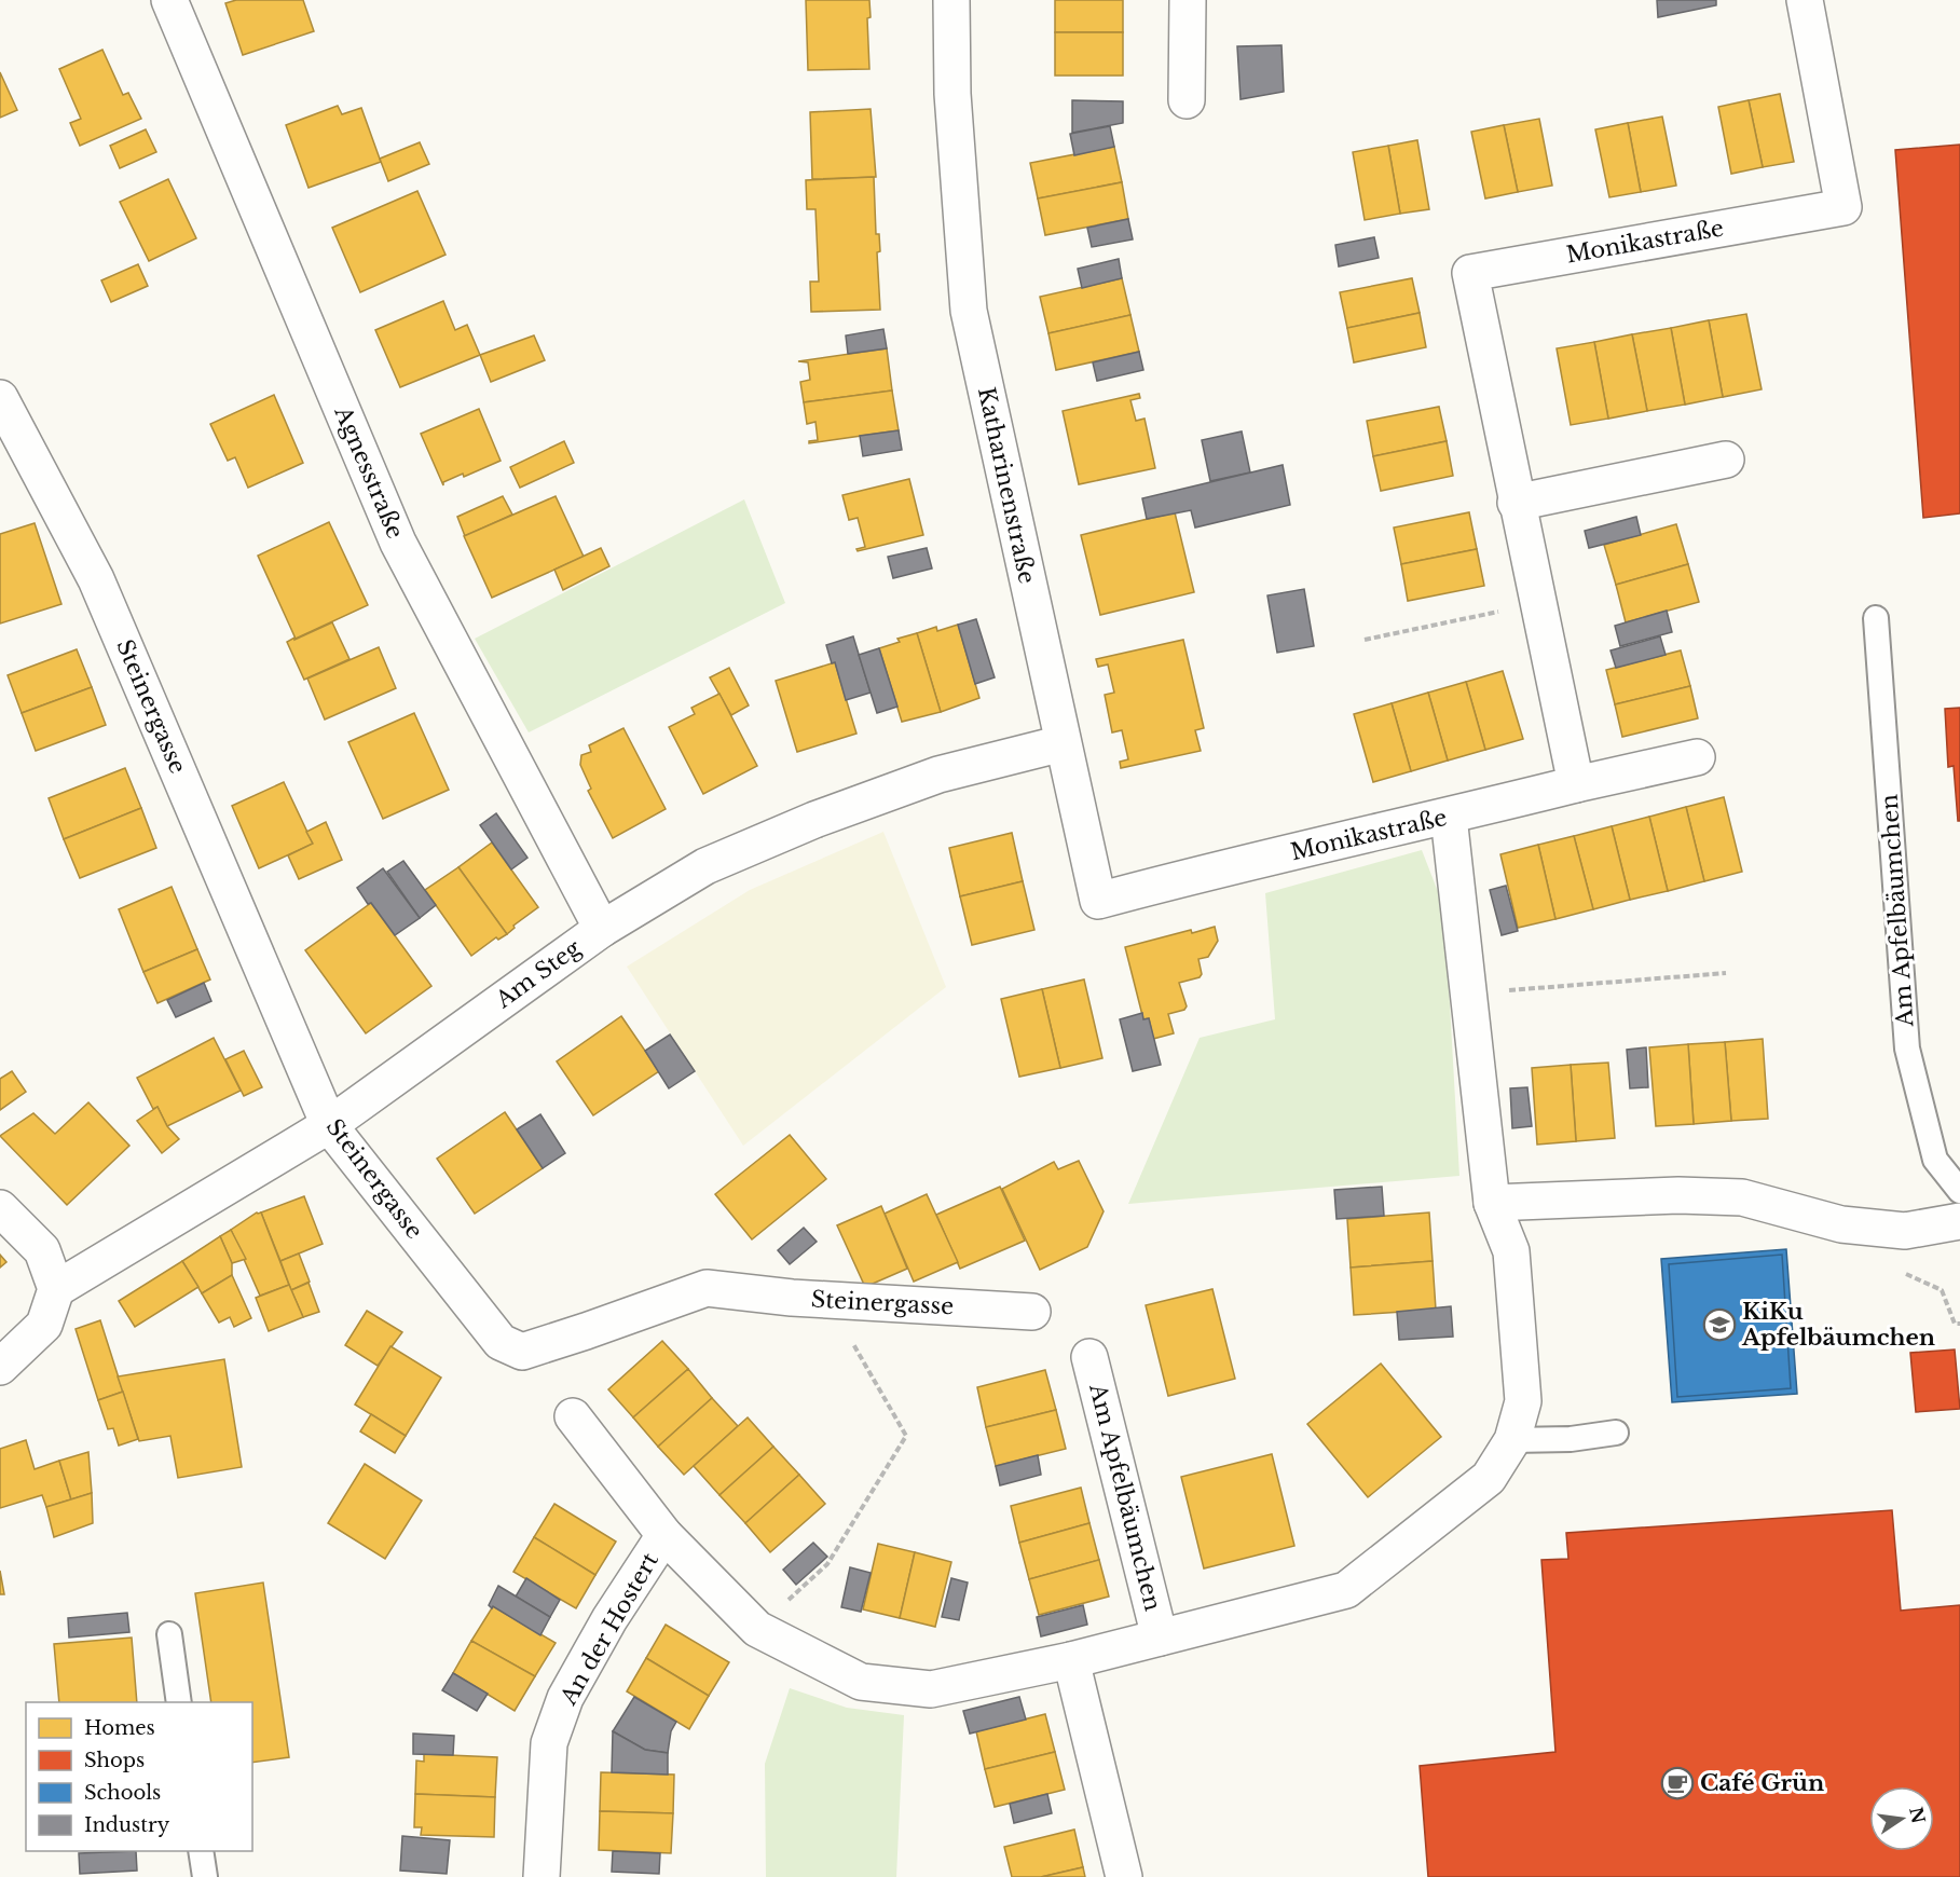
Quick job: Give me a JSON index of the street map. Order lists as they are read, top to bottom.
{
  "streets": {
    "street": [
      "Monikastraße",
      "Agnesstraße",
      "Katharinenstraße",
      "Steinergasse",
      "Am Apfelbäumchen",
      "Am Steg",
      "An der Hostert"
    ]
  },
  "crossings": [
    ["Monikastraße", "Katharinenstraße"],
    ["Monikastraße", "Am Apfelbäumchen"],
    ["Agnesstraße", "Am Steg"],
    ["Katharinenstraße", "Am Steg"],
    ["Steinergasse", "Am Steg"],
    ["Am Apfelbäumchen", "An der Hostert"]
  ],
  "places": {
    "school or university": ["KiKu Apfelbäumchen"],
    "cafe": ["Café Grün"]
  },
  "legend": [
    "Homes",
    "Shops",
    "Schools",
    "Industry"
  ],
  "north": "right"
}
